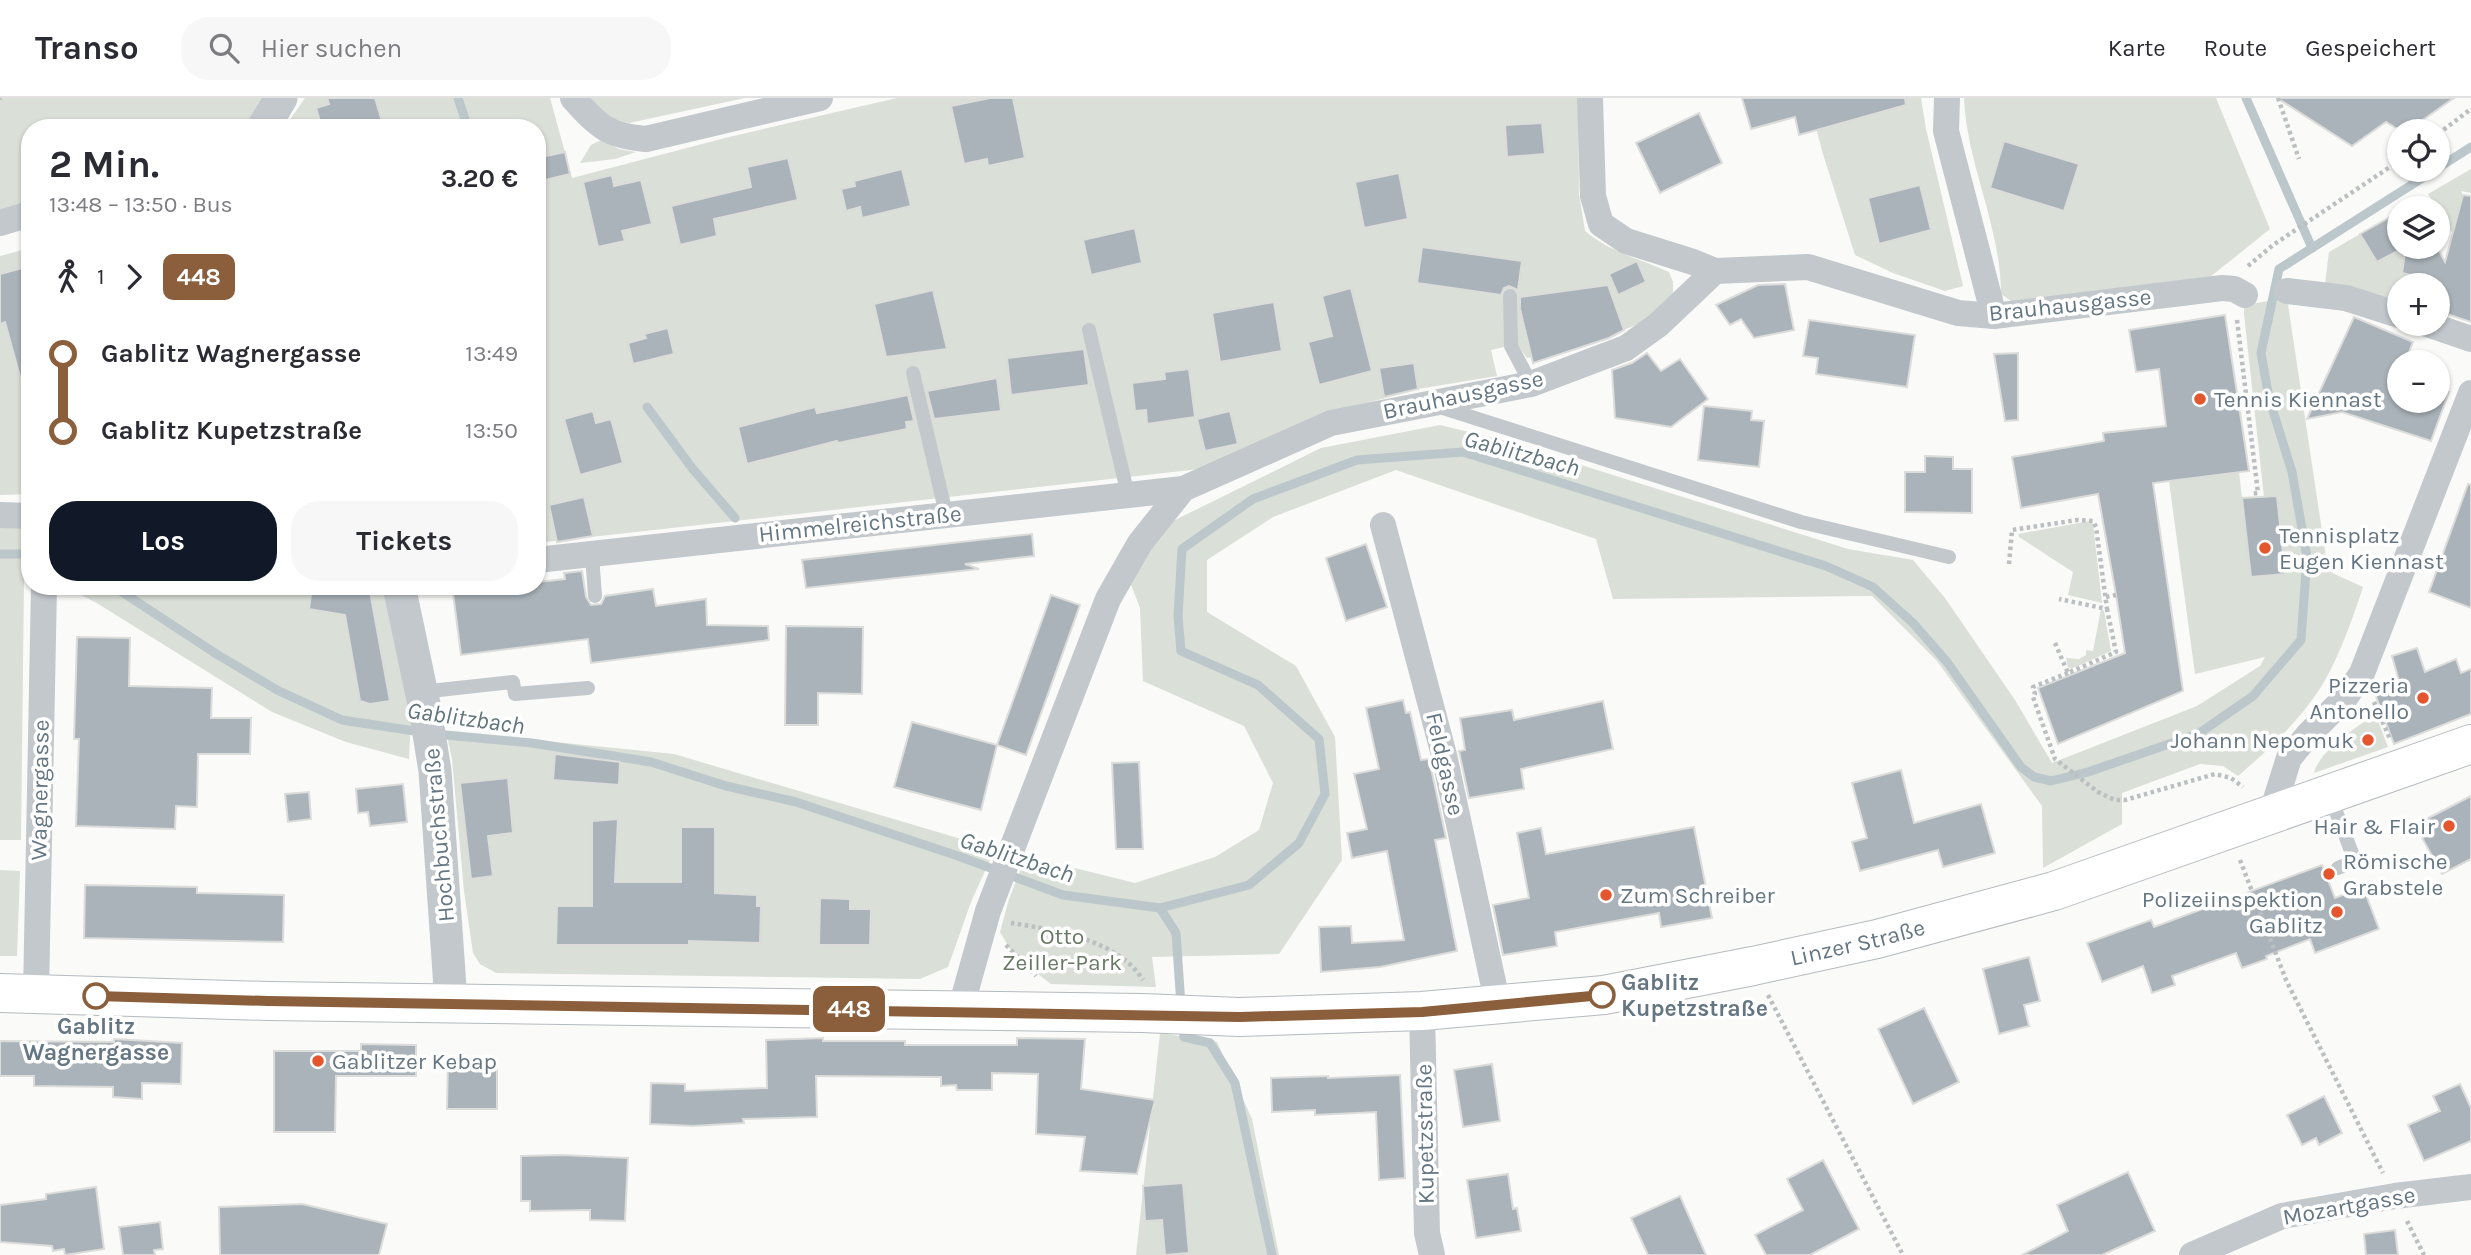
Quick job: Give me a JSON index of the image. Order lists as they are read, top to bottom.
{
  "streets": {
    "main road": ["Linzer Straße"],
    "street": [
      "Brauhausgasse",
      "Himmelreichstraße",
      "Feldgasse",
      "Wagnergasse",
      "Hochbuchstraße",
      "Kupetzstraße",
      "Mozartgasse"
    ]
  },
  "crossings": [
    ["Brauhausgasse", "Himmelreichstraße"],
    ["Brauhausgasse", "Linzer Straße"],
    ["Feldgasse", "Linzer Straße"],
    ["Wagnergasse", "Linzer Straße"],
    ["Hochbuchstraße", "Linzer Straße"],
    ["Linzer Straße", "Kupetzstraße"]
  ],
  "water": ["Gablitzbach"],
  "parks": ["Otto Zeiller-Park"],
  "places": [
    "Tennis Kiennast",
    "Tennisplatz Eugen Kiennast",
    "Pizzeria Antonello",
    "Johann Nepomuk",
    "Hair & Flair",
    "Römische Grabstele",
    "Zum Schreiber",
    "Polizeiinspektion Gablitz",
    "Gablitz Kupetzstraße",
    "Gablitz Wagnergasse",
    "Gablitzer Kebap"
  ],
  "lines": ["bus line 448"],
  "page": {
    "header": "Transo",
    "search": "Hier suchen",
    "nav": ["Karte", "Route", "Gespeichert"],
    "on_map": "448",
    "map_buttons": ["+", "−"],
    "heading": ["2 Min.", "13:48 – 13:50 · Bus", "3.20 €"],
    "legs": ["1", "448"],
    "list": [
      {
        "name": "Gablitz Wagnergasse",
        "value": "13:49"
      },
      {
        "name": "Gablitz Kupetzstraße",
        "value": "13:50"
      }
    ],
    "buttons": ["Los", "Tickets"]
  }
}
